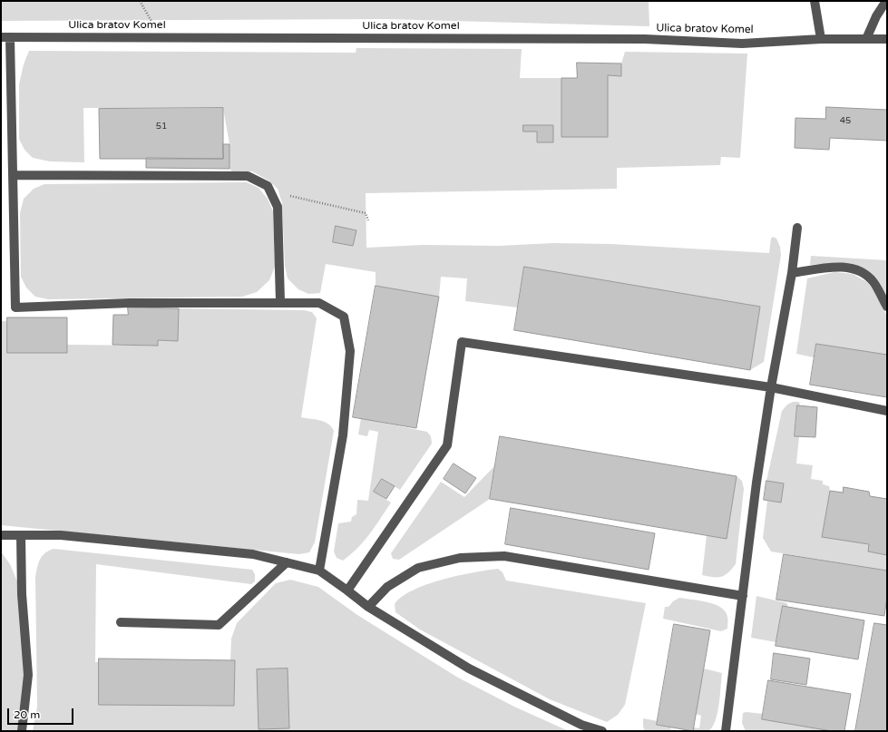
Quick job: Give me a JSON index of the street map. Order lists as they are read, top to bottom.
{
  "streets": {
    "street": ["Ulica bratov Komel"]
  },
  "house_numbers": ["45", "51"],
  "scale_bar": "20 m"
}
